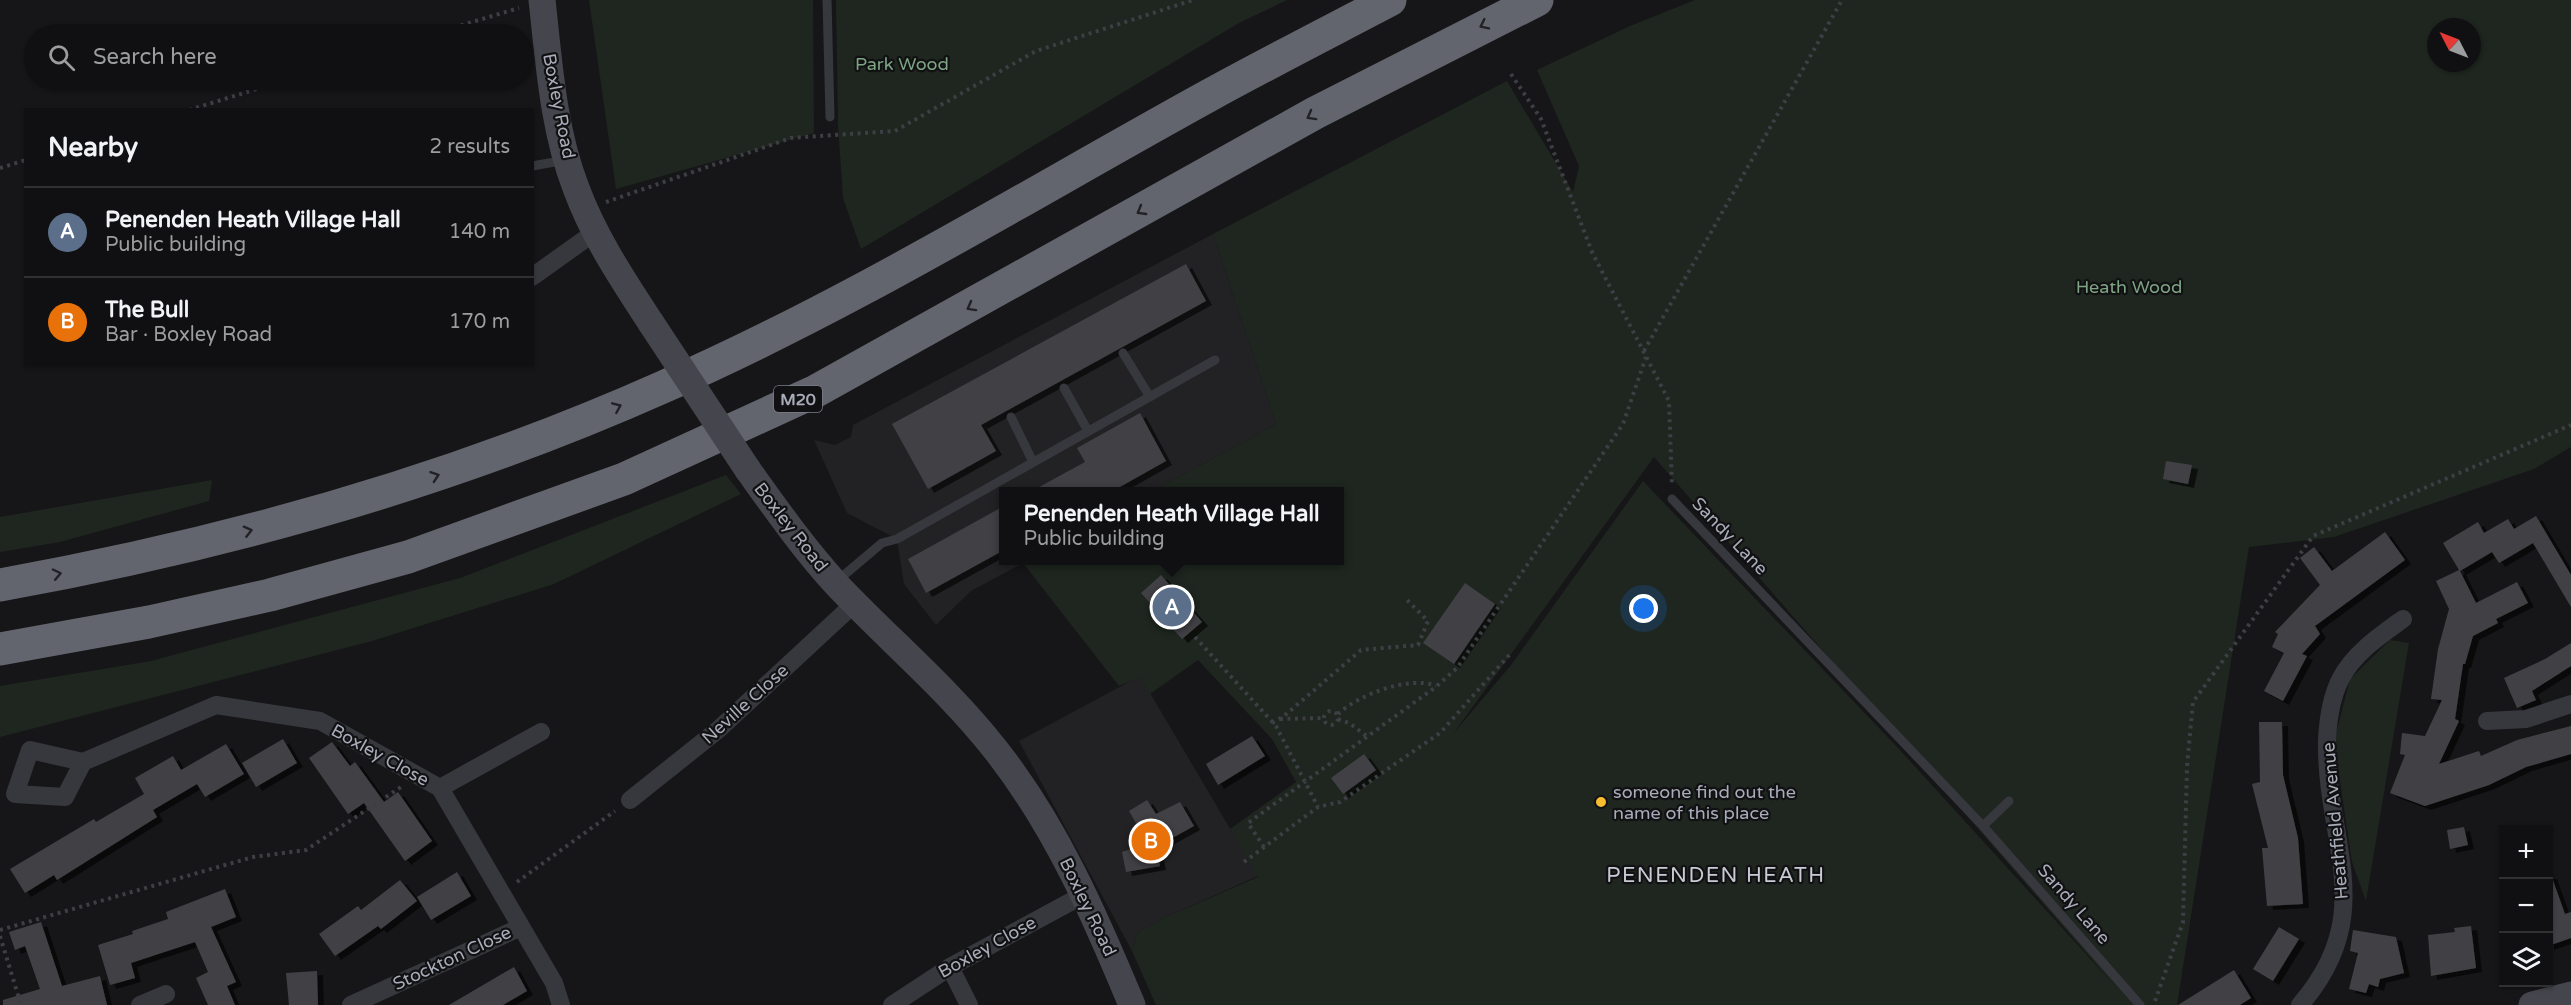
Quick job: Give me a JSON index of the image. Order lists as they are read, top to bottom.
{
  "streets": {
    "highway": ["M20"],
    "street": [
      "Boxley Road",
      "Neville Close",
      "Boxley Close",
      "Heathfield Avenue",
      "Stockton Close"
    ],
    "lane": ["Sandy Lane"]
  },
  "crossings": [
    ["Boxley Road", "Neville Close"],
    ["Boxley Road", "Boxley Close"],
    ["Boxley Close", "Stockton Close"]
  ],
  "districts": ["PENENDEN HEATH"],
  "parks": ["Park Wood", "Heath Wood"],
  "places": ["someone find out the name of this place"],
  "north": "top left",
  "page": {
    "search": "Search here",
    "heading": ["Nearby", "2 results"],
    "list": [
      {
        "mark": "A",
        "name": "Penenden Heath Village Hall",
        "note": "Public building",
        "value": "140 m"
      },
      {
        "mark": "B",
        "name": "The Bull",
        "note": "Bar · Boxley Road",
        "value": "170 m"
      }
    ],
    "popup": ["Penenden Heath Village Hall", "Public building"],
    "pins": ["A", "B"],
    "map_buttons": ["+", "−"]
  }
}
